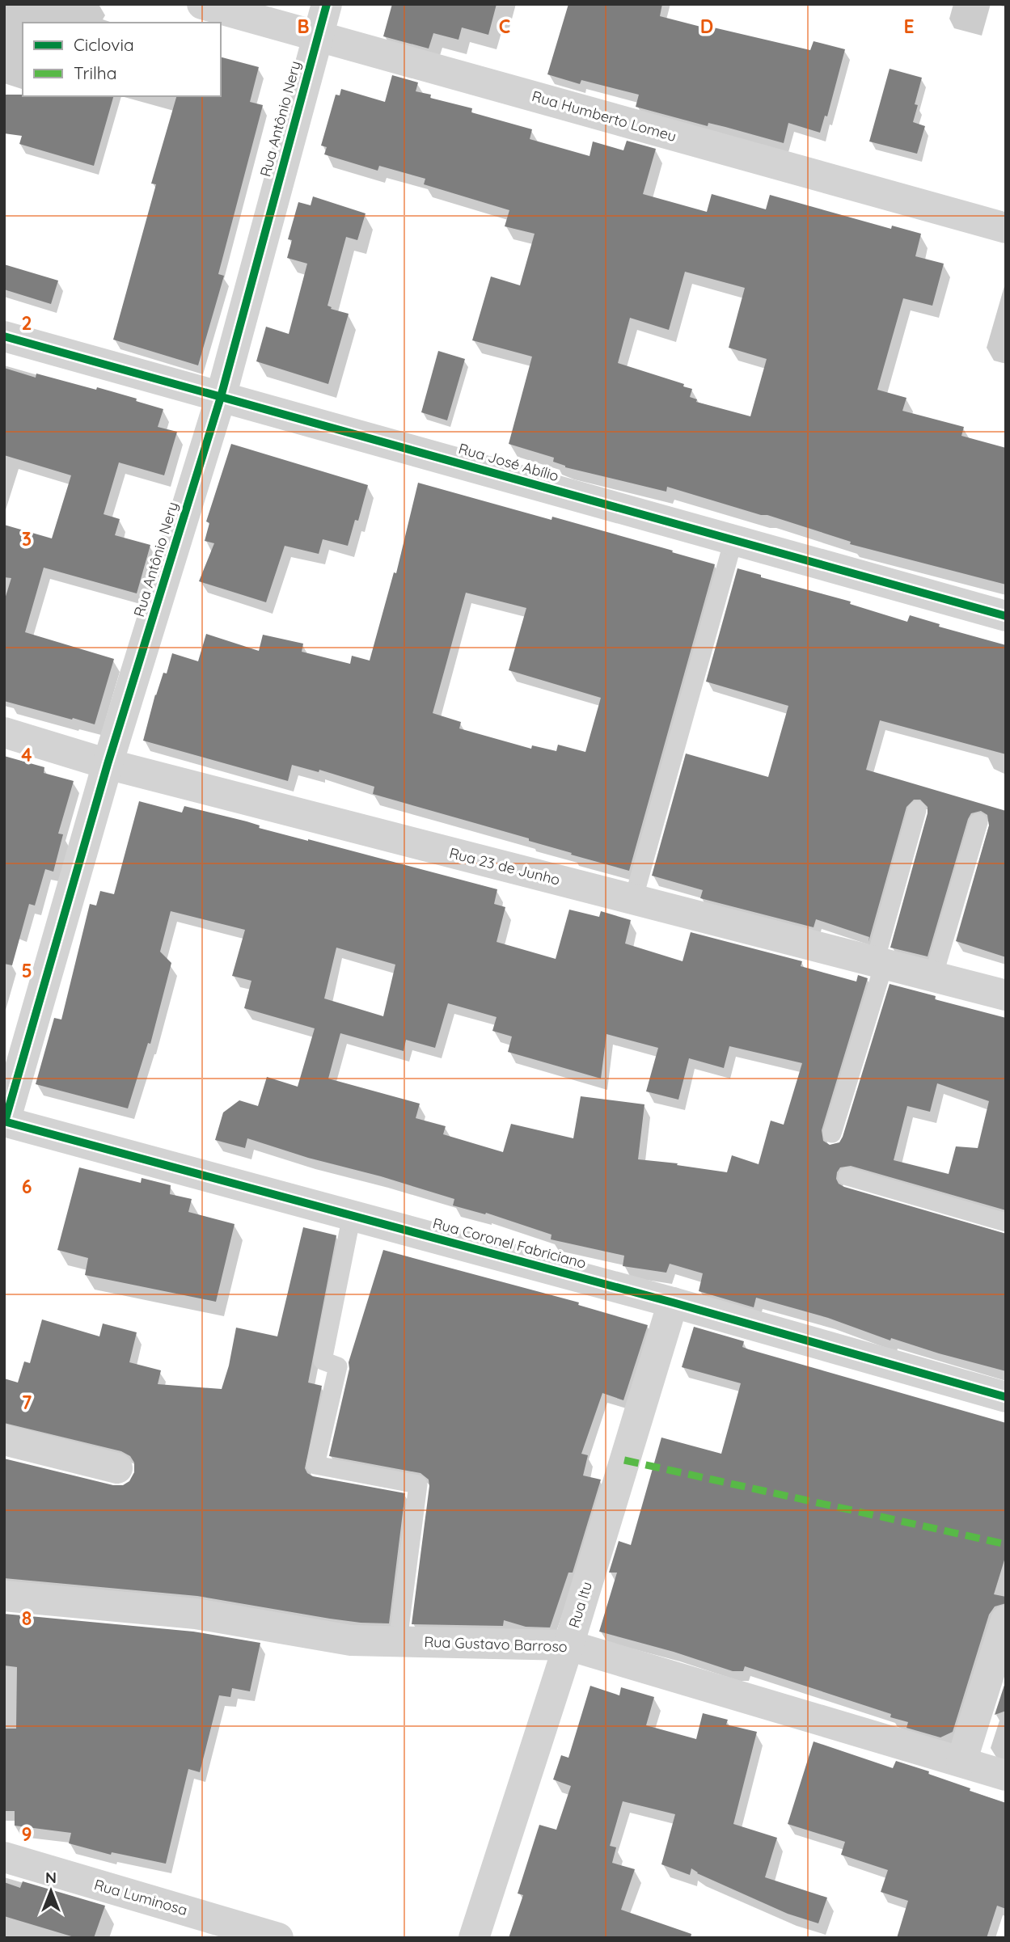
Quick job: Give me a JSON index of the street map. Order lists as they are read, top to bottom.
{
  "streets": {
    "street": [
      "Rua Humberto Lomeu",
      "Rua Antônio Nery",
      "Rua José Abílio",
      "Rua 23 de Junho",
      "Rua Coronel Fabriciano",
      "Rua Itu",
      "Rua Gustavo Barroso",
      "Rua Luminosa"
    ]
  },
  "crossings": [
    ["Rua Humberto Lomeu", "Rua Antônio Nery"],
    ["Rua Antônio Nery", "Rua José Abílio"],
    ["Rua Antônio Nery", "Rua 23 de Junho"],
    ["Rua Antônio Nery", "Rua Coronel Fabriciano"],
    ["Rua Coronel Fabriciano", "Rua Itu"],
    ["Rua Itu", "Rua Gustavo Barroso"]
  ],
  "legend": ["Ciclovia", "Trilha"],
  "north": "top",
  "grid": {
    "columns": [
      "B",
      "C",
      "D",
      "E"
    ],
    "rows": [
      "2",
      "3",
      "4",
      "5",
      "6",
      "7",
      "8",
      "9"
    ]
  }
}
